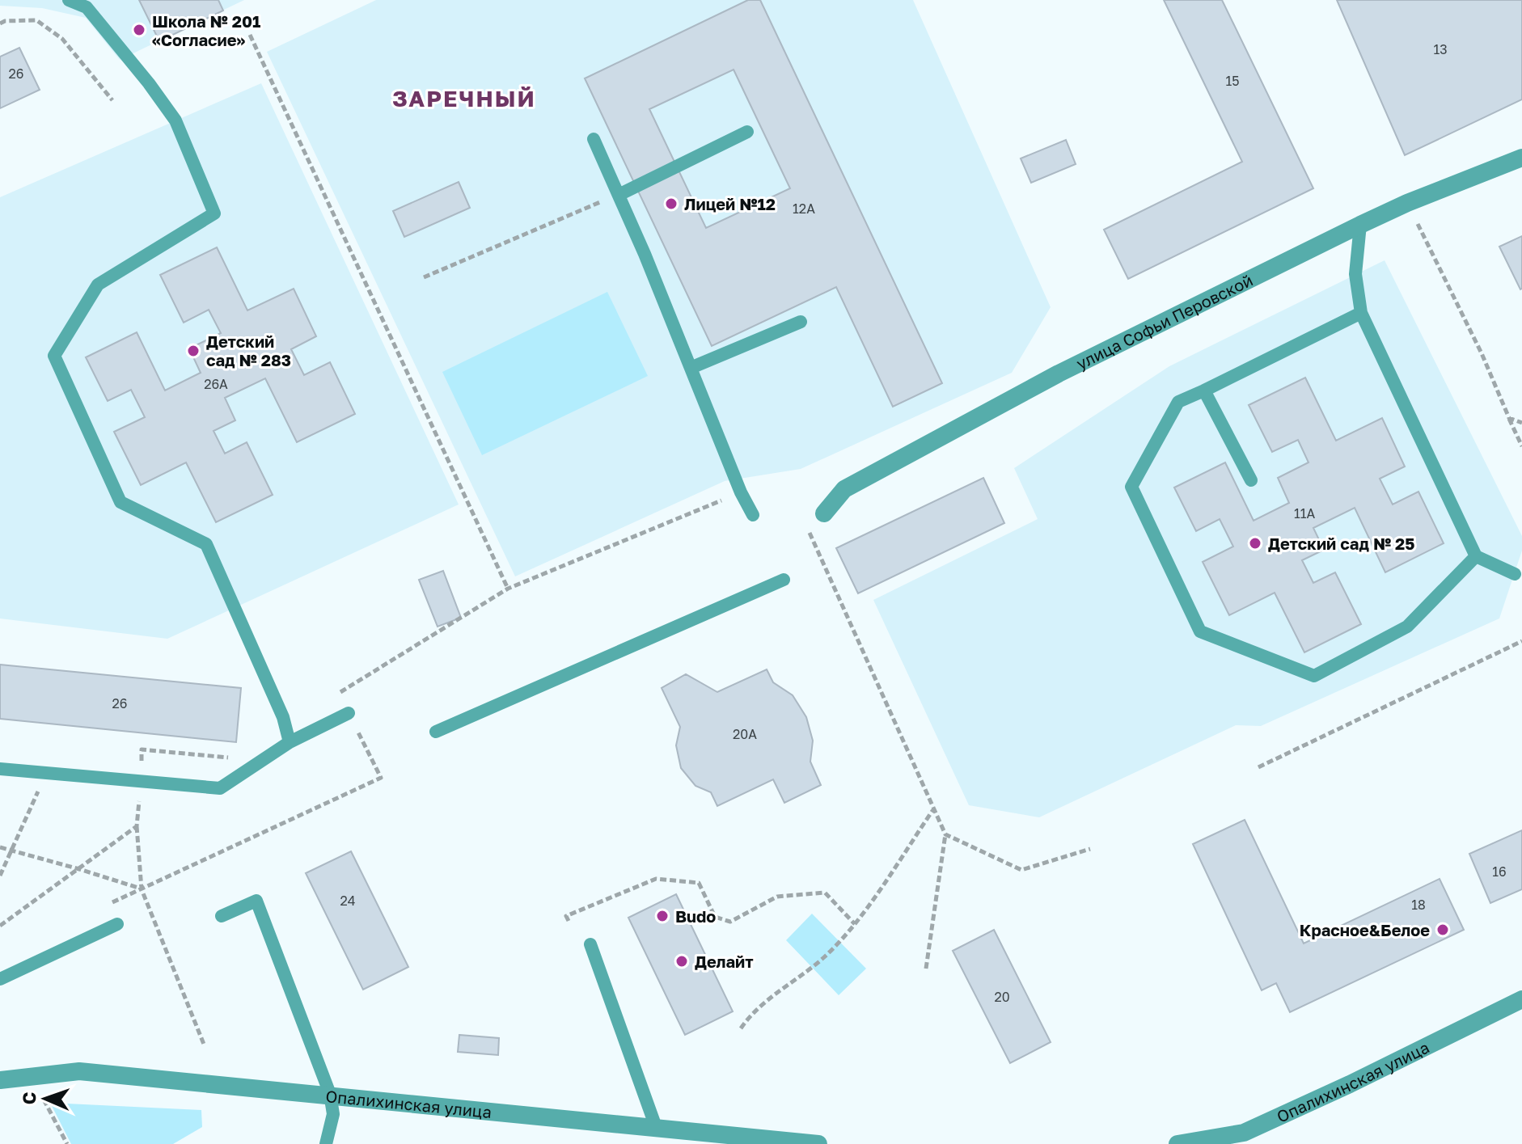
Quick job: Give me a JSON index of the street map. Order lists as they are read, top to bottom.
{
  "streets": {
    "street": ["улица Софьи Перовской", "Опалихинская улица"]
  },
  "districts": ["ЗАРЕЧНЫЙ"],
  "places": [
    "Школа № 201 «Согласие»",
    "Лицей №12",
    "Детский сад № 283",
    "Детский сад № 25",
    "Budo",
    "Красное&Белое",
    "Делайт"
  ],
  "house_numbers": [
    "13",
    "26",
    "15",
    "12А",
    "26А",
    "11А",
    "26",
    "20А",
    "16",
    "24",
    "18",
    "20"
  ],
  "north": "left"
}
